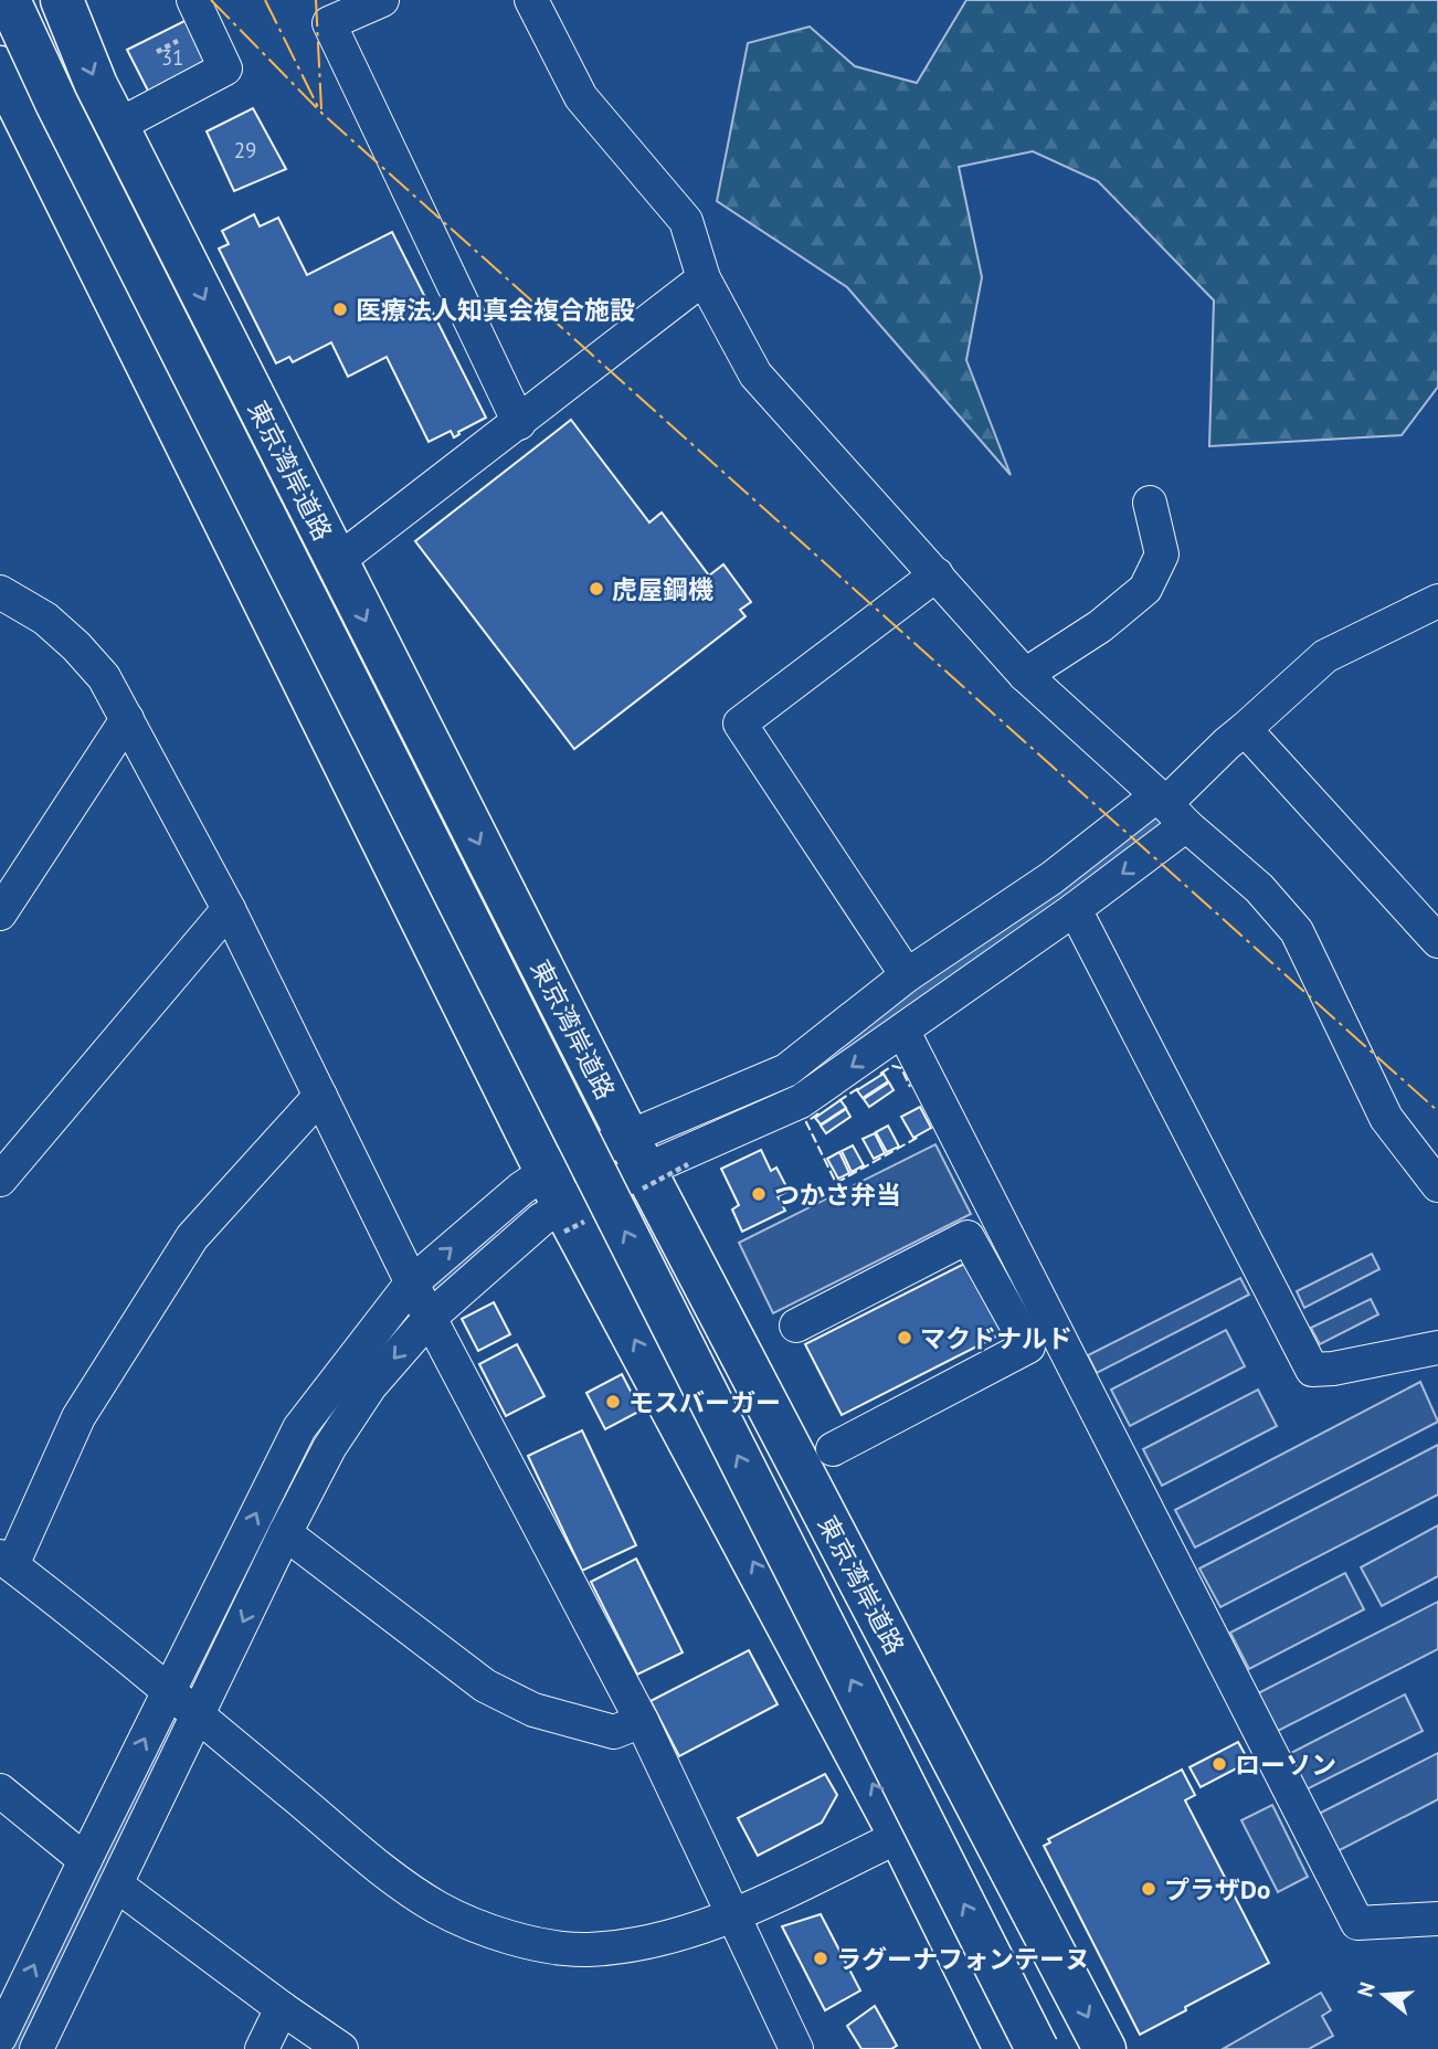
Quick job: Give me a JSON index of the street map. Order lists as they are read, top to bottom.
{
  "streets": {
    "highway": ["東京湾岸道路"]
  },
  "places": [
    "医療法人知真会複合施設",
    "虎屋鋼機",
    "つかさ弁当",
    "マクドナルド",
    "モスバーガー",
    "ローソン",
    "プラザDo",
    "ラグーナフォンテーヌ"
  ],
  "house_numbers": ["31", "29"],
  "north": "left"
}
